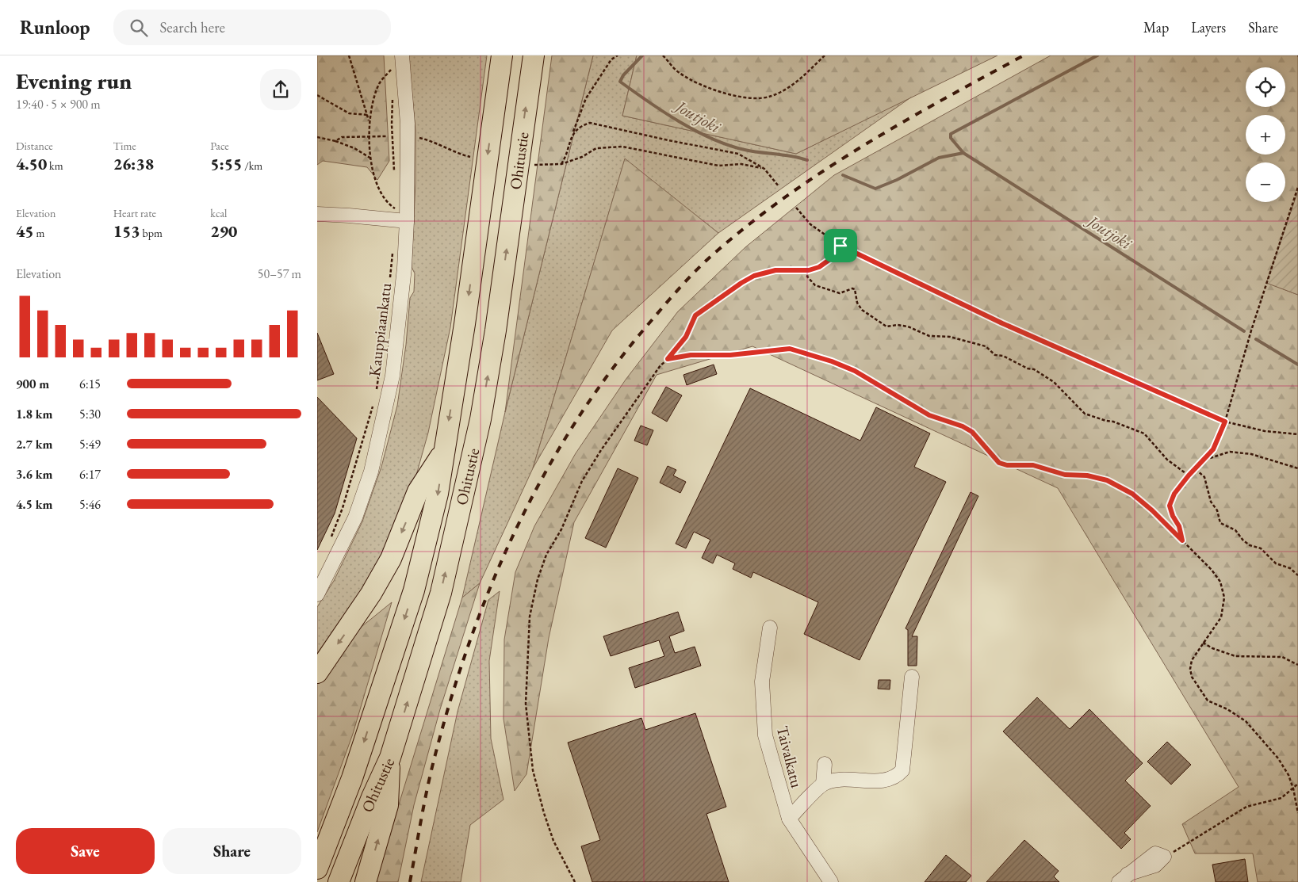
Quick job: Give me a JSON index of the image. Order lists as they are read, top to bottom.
{
  "streets": {
    "highway": ["Ohitustie"],
    "street": ["Kauppiaankatu", "Taivalkatu"]
  },
  "water": ["Joutjoki"],
  "page": {
    "header": "Runloop",
    "search": "Search here",
    "nav": ["Map", "Layers", "Share"],
    "heading": ["Evening run", "19:40 · 5 × 900 m"],
    "map_buttons": ["+", "−"],
    "stats": [
      ["Distance", "4.50 km"],
      ["Time", "26:38"],
      ["Pace", "5:55 /km"],
      ["Elevation", "45 m"],
      ["Heart rate", "153 bpm"],
      ["kcal", "290"]
    ],
    "chart": ["Elevation", "50–57 m"],
    "list": [
      {
        "name": "900 m",
        "note": "6:15"
      },
      {
        "name": "1.8 km",
        "note": "5:30"
      },
      {
        "name": "2.7 km",
        "note": "5:49"
      },
      {
        "name": "3.6 km",
        "note": "6:17"
      },
      {
        "name": "4.5 km",
        "note": "5:46"
      }
    ],
    "buttons": ["Save", "Share"]
  }
}
